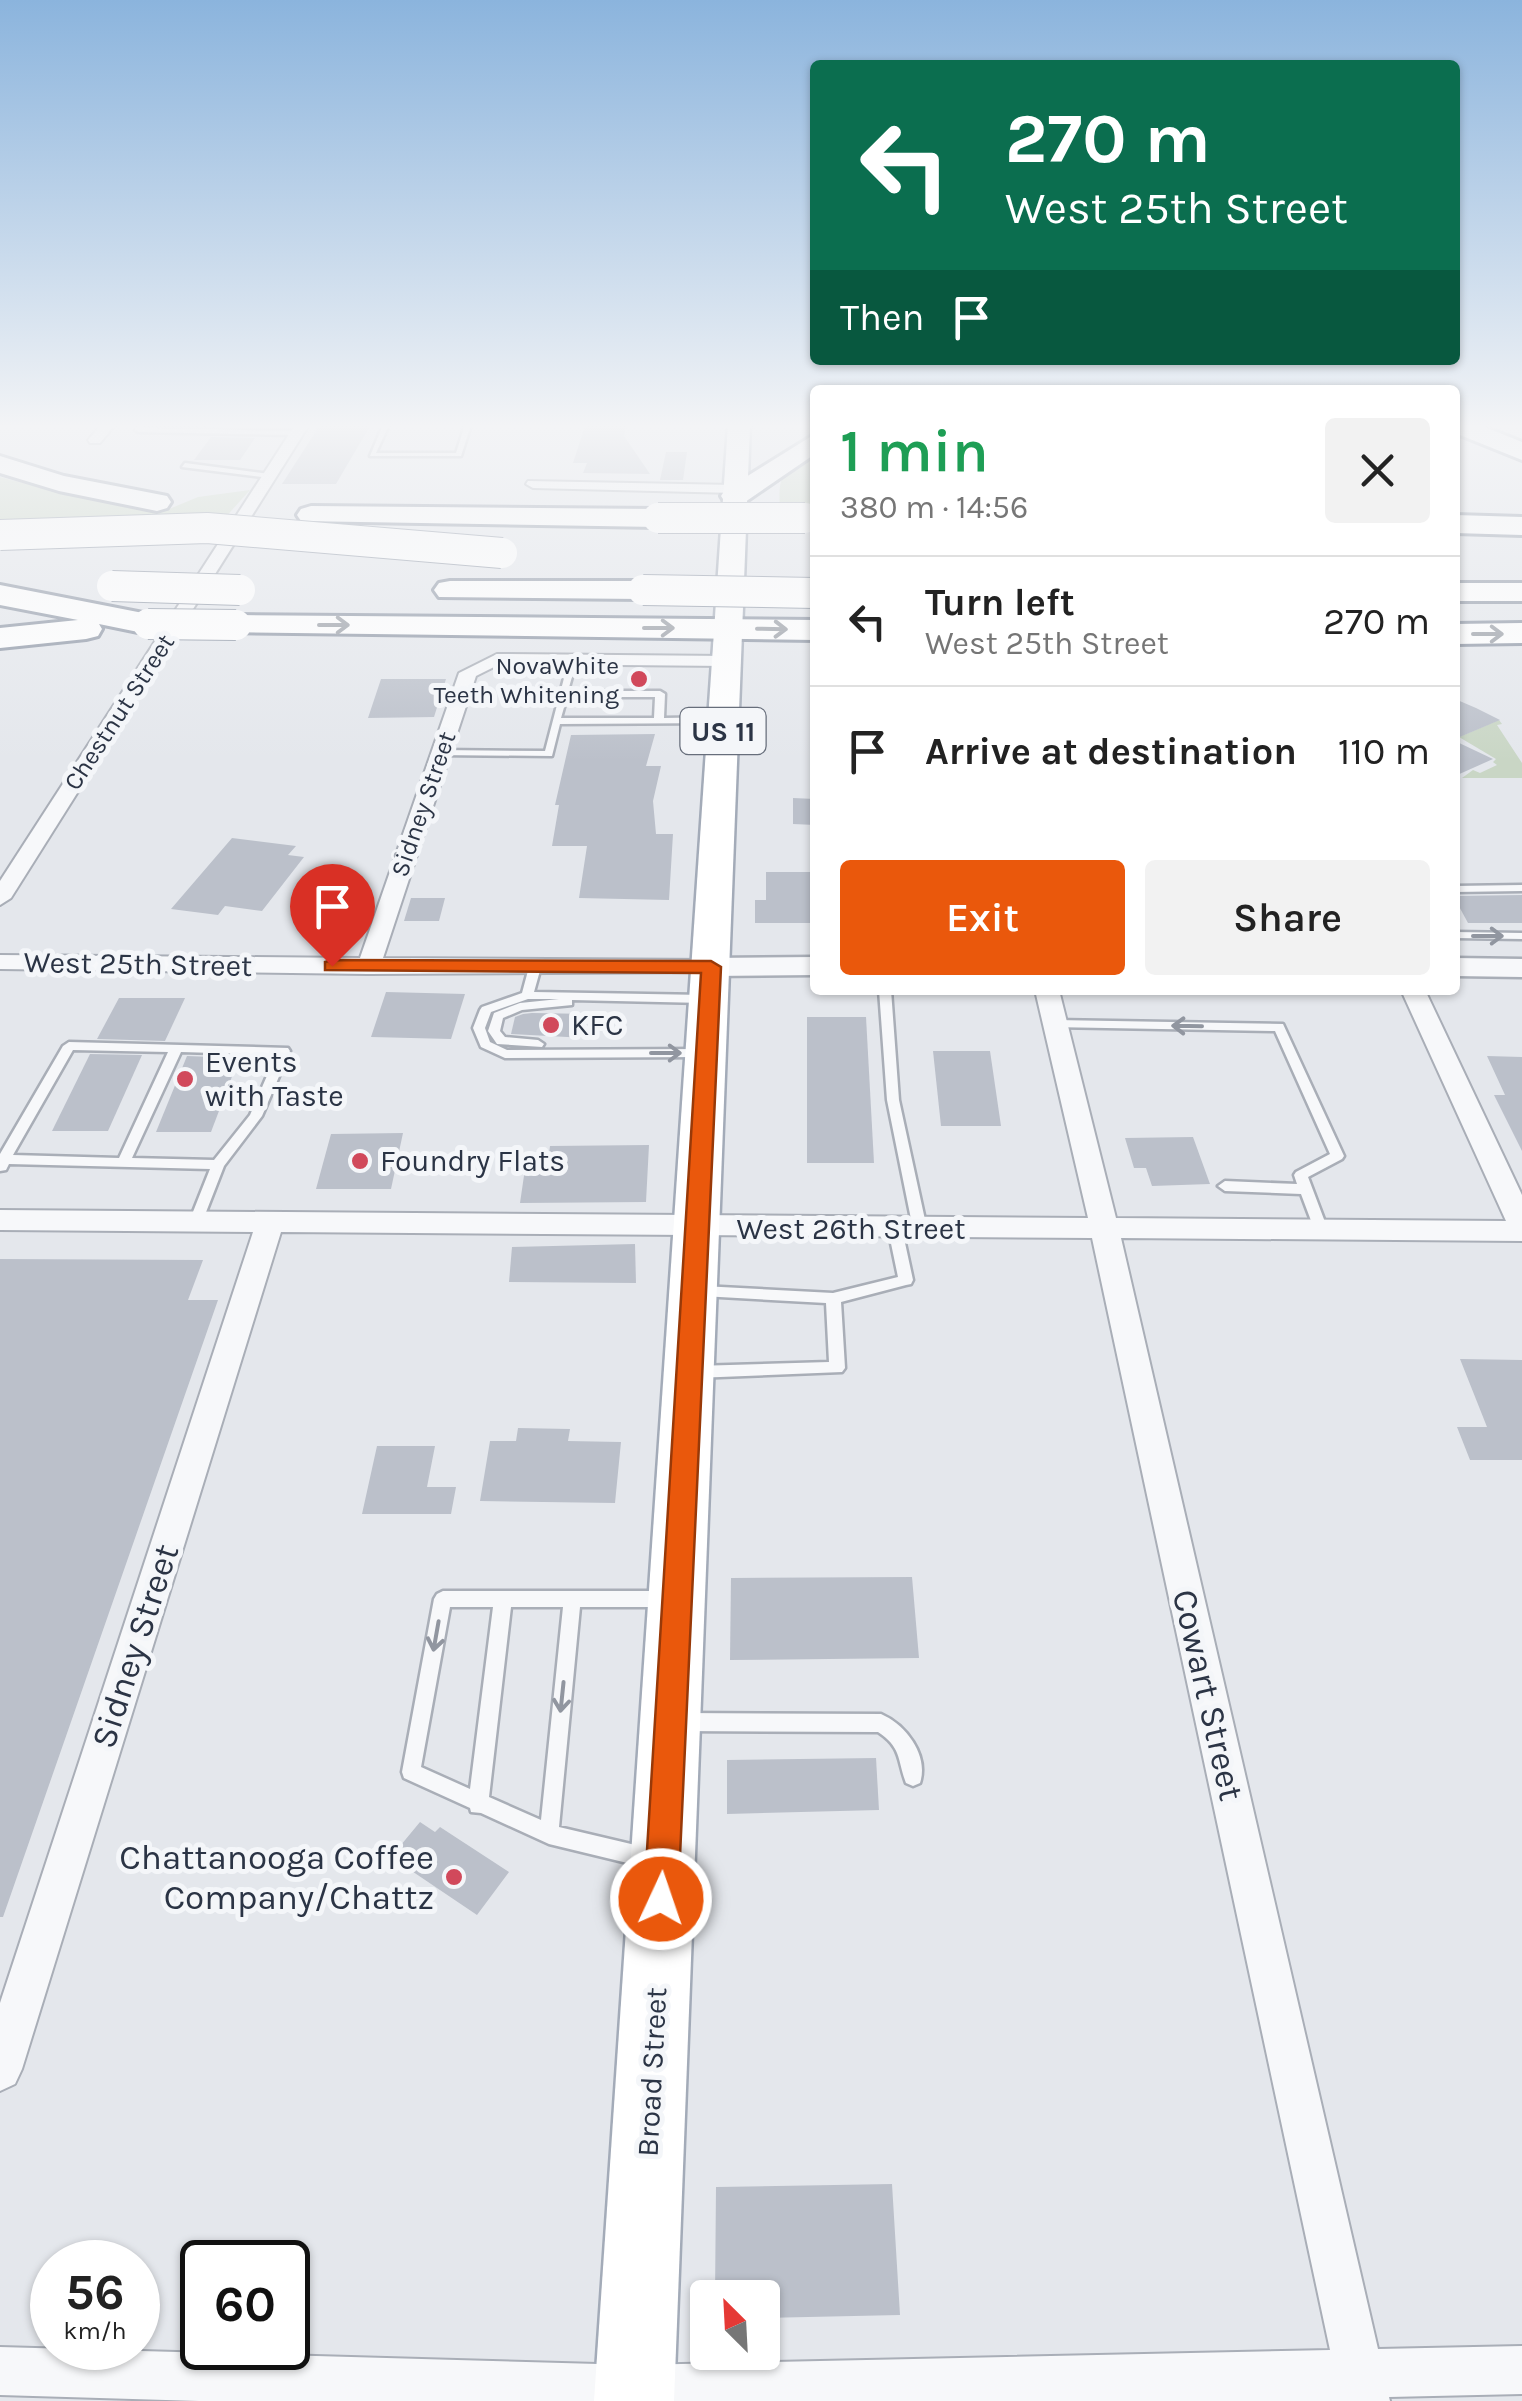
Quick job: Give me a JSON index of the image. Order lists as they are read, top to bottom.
{
  "streets": {
    "main road": ["US 11", "Broad Street"],
    "street": [
      "Chestnut Street",
      "Sidney Street",
      "West 25th Street",
      "West 26th Street",
      "Cowart Street"
    ]
  },
  "crossings": [
    ["Sidney Street", "West 25th Street"],
    ["Sidney Street", "West 26th Street"],
    ["West 25th Street", "Broad Street"],
    ["West 26th Street", "Cowart Street"],
    ["West 26th Street", "Broad Street"]
  ],
  "places": [
    "NovaWhite Teeth Whitening",
    "KFC",
    "Events with Taste",
    "Foundry Flats",
    "Chattanooga Coffee Company/Chattz"
  ],
  "north": "top left",
  "page": {
    "turn": ["270 m", "West 25th Street"],
    "then": "Then",
    "heading": ["1 min", "380 m · 14:56"],
    "list": [
      {
        "name": "Turn left",
        "note": "West 25th Street",
        "value": "270 m"
      },
      {
        "name": "Arrive at destination",
        "value": "110 m"
      }
    ],
    "buttons": ["Exit", "Share"],
    "speed": "56 km/h",
    "limit": "60"
  }
}
